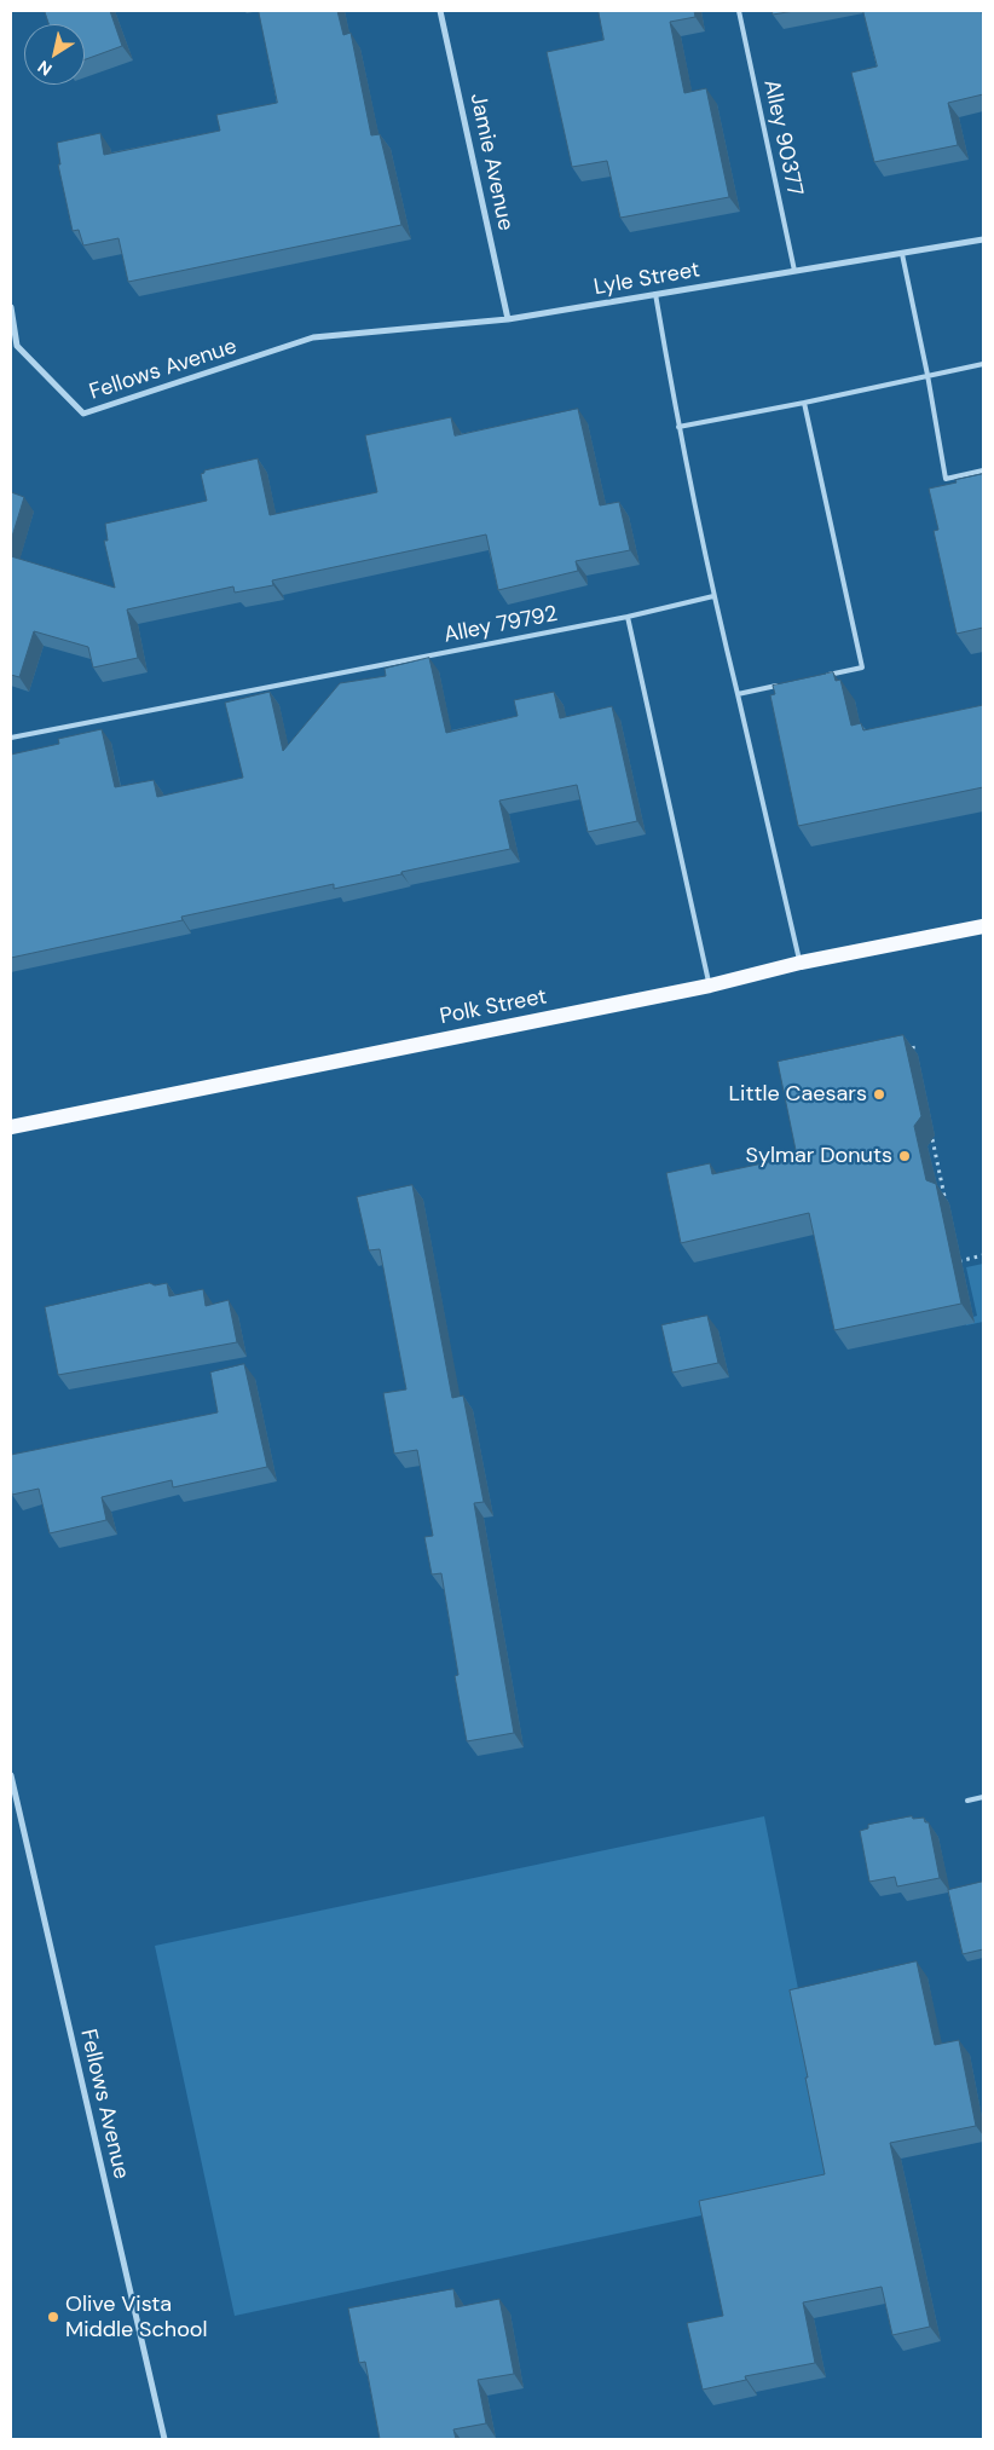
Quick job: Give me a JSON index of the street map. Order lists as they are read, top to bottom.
{
  "streets": {
    "main road": ["Polk Street"],
    "street": ["Jamie Avenue", "Lyle Street", "Fellows Avenue"],
    "lane": ["Alley 90377", "Alley 79792"]
  },
  "crossings": [
    ["Alley 90377", "Lyle Street"],
    ["Jamie Avenue", "Lyle Street"],
    ["Lyle Street", "Fellows Avenue"]
  ],
  "places": ["Little Caesars", "Sylmar Donuts", "Olive Vista Middle School"],
  "north": "bottom left"
}
